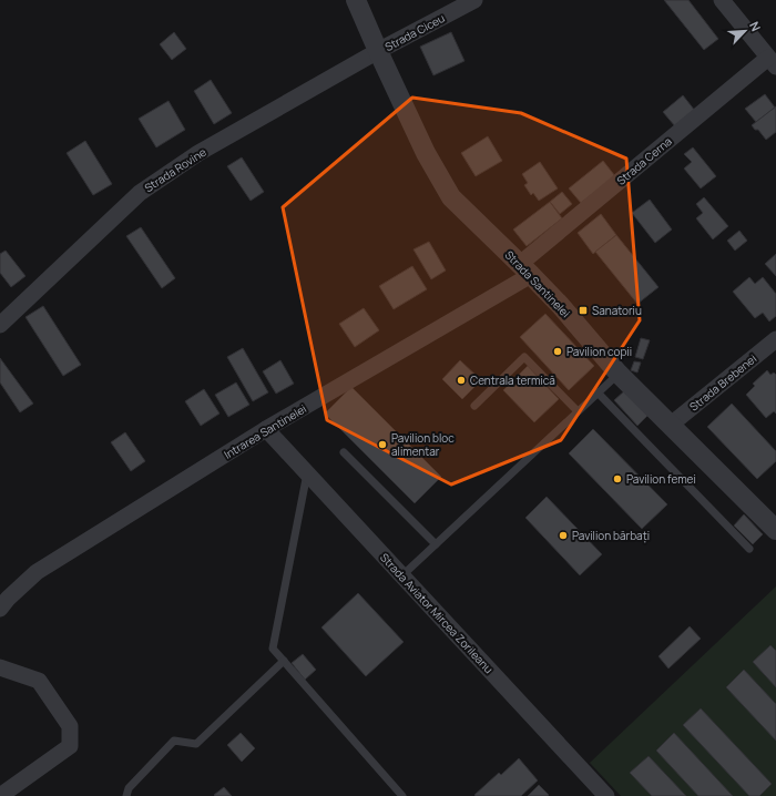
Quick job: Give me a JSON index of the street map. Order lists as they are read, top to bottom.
{
  "streets": {
    "street": [
      "Strada Ciceu",
      "Strada Cerna",
      "Strada Rovine",
      "Strada Santinelei",
      "Strada Brebenei",
      "Intrarea Santinelei",
      "Strada Aviator Mircea Zorileanu"
    ]
  },
  "crossings": [
    ["Strada Ciceu", "Strada Rovine"],
    ["Strada Ciceu", "Strada Santinelei"],
    ["Strada Cerna", "Strada Santinelei"],
    ["Strada Cerna", "Intrarea Santinelei"],
    ["Strada Rovine", "Strada Santinelei"],
    ["Strada Santinelei", "Strada Brebenei"],
    ["Strada Santinelei", "Intrarea Santinelei"],
    ["Intrarea Santinelei", "Strada Aviator Mircea Zorileanu"]
  ],
  "places": {
    "transit": ["Sanatoriu"],
    "other": [
      "Pavilion copii",
      "Centrala termică",
      "Pavilion bloc alimentar",
      "Pavilion femei",
      "Pavilion bărbați"
    ]
  },
  "north": "top right"
}
